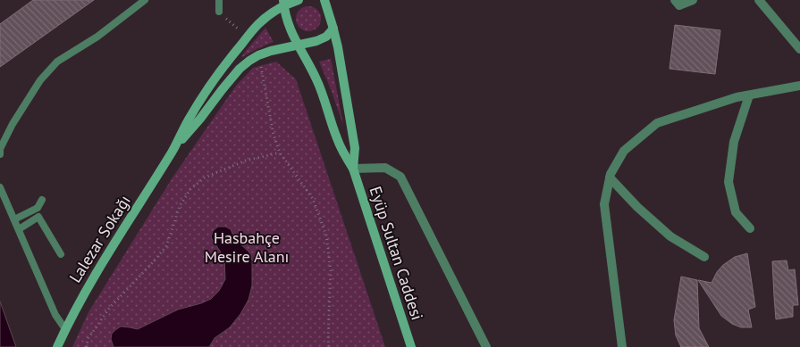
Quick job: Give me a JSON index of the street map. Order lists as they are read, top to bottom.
{
  "streets": {
    "main road": ["Lalezar Sokağı", "Eyüp Sultan Caddesi"]
  },
  "crossings": [
    ["Lalezar Sokağı", "Eyüp Sultan Caddesi"]
  ],
  "parks": ["Hasbahçe Mesire Alanı"]
}
